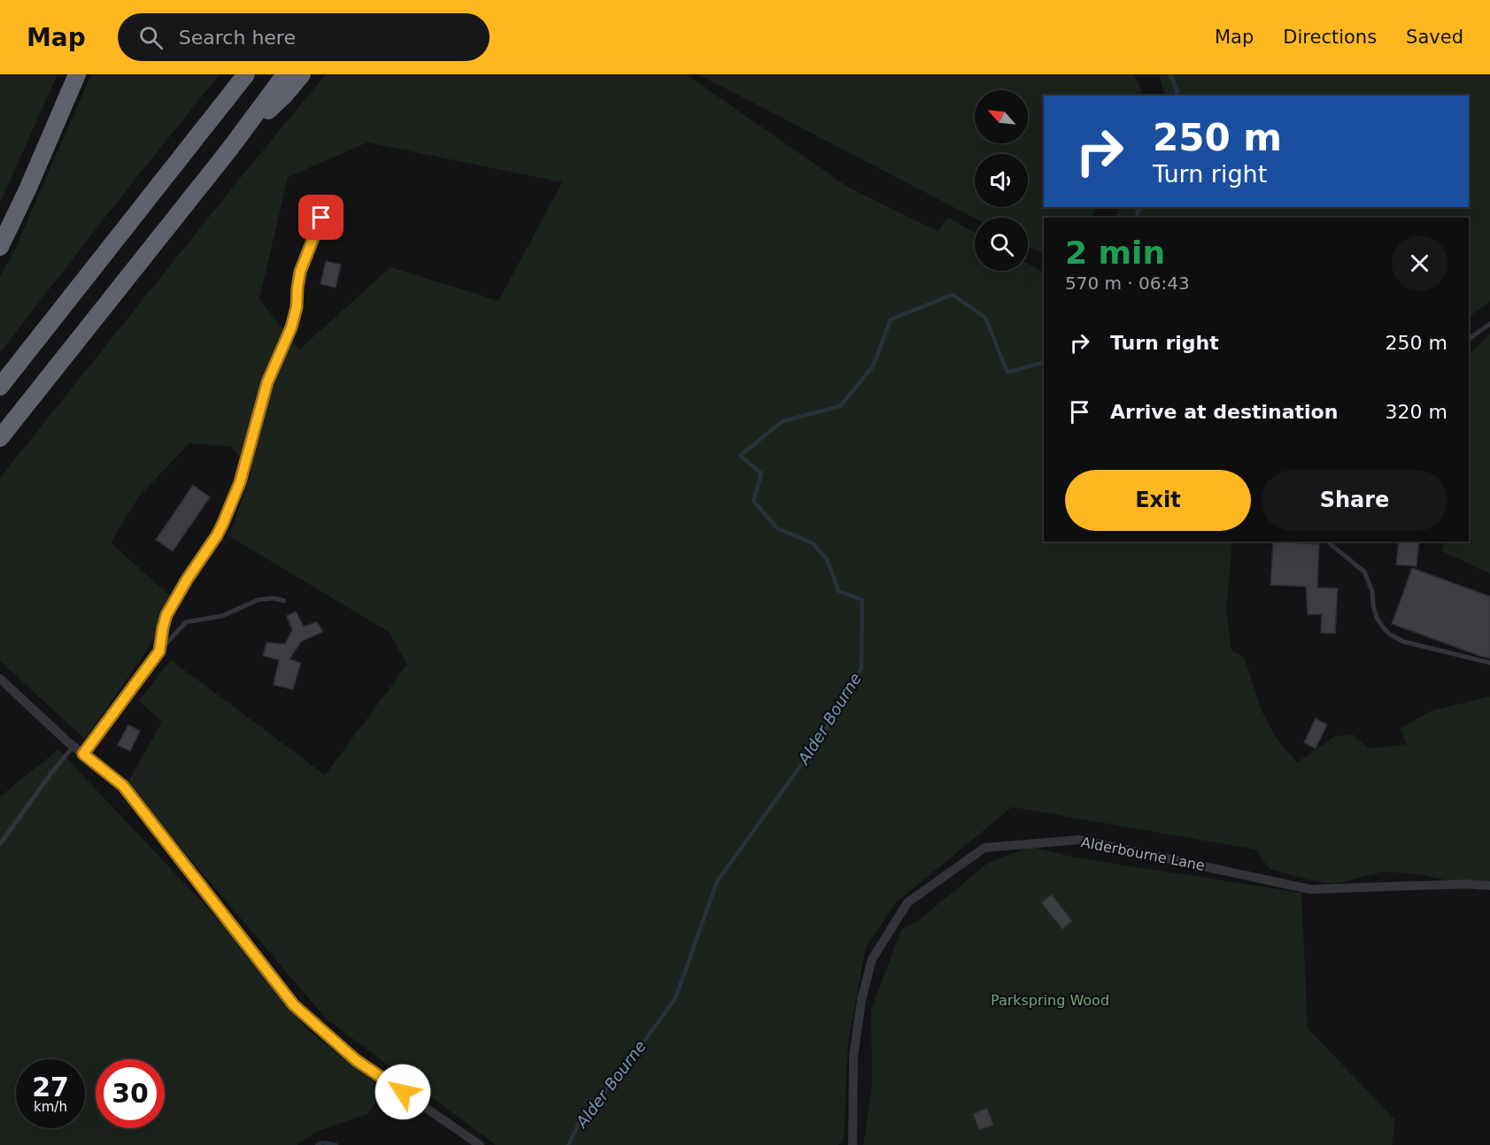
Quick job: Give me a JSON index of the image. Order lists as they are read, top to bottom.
{
  "streets": {
    "street": ["Alderbourne Lane"]
  },
  "water": ["Alder Bourne"],
  "parks": ["Parkspring Wood"],
  "north": "top left",
  "page": {
    "header": "Map",
    "search": "Search here",
    "nav": ["Map", "Directions", "Saved"],
    "turn": ["250 m", "Turn right"],
    "heading": ["2 min", "570 m · 06:43"],
    "list": [
      {
        "name": "Turn right",
        "value": "250 m"
      },
      {
        "name": "Arrive at destination",
        "value": "320 m"
      }
    ],
    "buttons": ["Exit", "Share"],
    "speed": "27 km/h",
    "limit": "30"
  }
}
